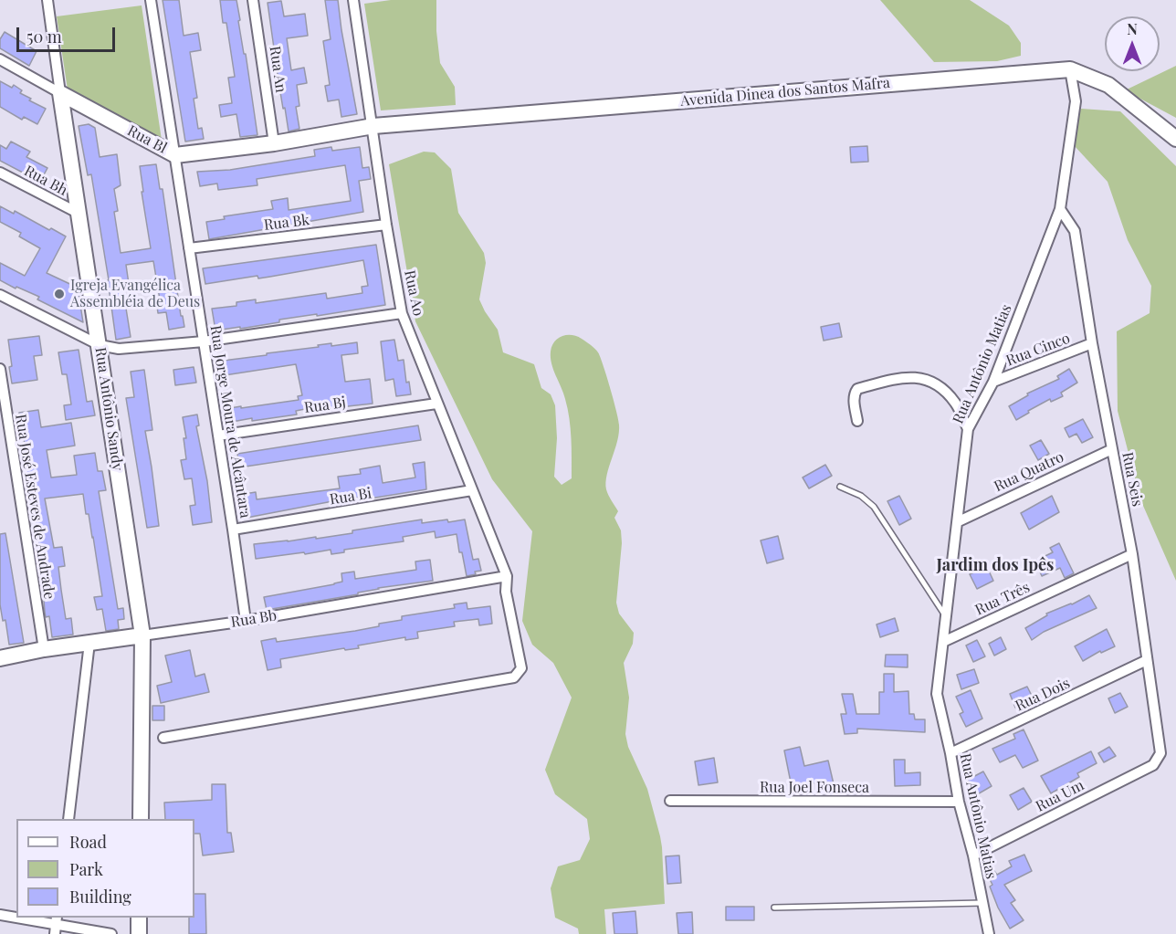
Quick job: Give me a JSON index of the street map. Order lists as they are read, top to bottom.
{
  "streets": {
    "street": [
      "Rua An",
      "Avenida Dinea dos Santos Mafra",
      "Rua Bl",
      "Rua Bh",
      "Rua Bk",
      "Rua Ao",
      "Rua Cinco",
      "Rua Antônio Matias",
      "Rua Bj",
      "Rua Antônio Sandy",
      "Rua Jorge Moura de Alcântara",
      "Rua Quatro",
      "Rua Seis",
      "Rua Bi",
      "Rua José Esteves de Andrade",
      "Rua Três",
      "Rua Bb",
      "Rua Dois",
      "Rua Joel Fonseca",
      "Rua Um"
    ]
  },
  "crossings": [
    ["Rua An", "Rua Bl"],
    ["Avenida Dinea dos Santos Mafra", "Rua Bl"],
    ["Avenida Dinea dos Santos Mafra", "Rua Ao"],
    ["Avenida Dinea dos Santos Mafra", "Rua Antônio Matias"],
    ["Rua Bl", "Rua Ao"],
    ["Rua Bl", "Rua Antônio Sandy"],
    ["Rua Bl", "Rua Jorge Moura de Alcântara"],
    ["Rua Bh", "Rua Antônio Sandy"],
    ["Rua Bk", "Rua Ao"],
    ["Rua Bk", "Rua Jorge Moura de Alcântara"],
    ["Rua Ao", "Rua Bj"],
    ["Rua Ao", "Rua Bi"],
    ["Rua Ao", "Rua Bb"],
    ["Rua Cinco", "Rua Antônio Matias"],
    ["Rua Cinco", "Rua Seis"],
    ["Rua Antônio Matias", "Rua Quatro"],
    ["Rua Antônio Matias", "Rua Seis"],
    ["Rua Antônio Matias", "Rua Três"],
    ["Rua Antônio Matias", "Rua Dois"],
    ["Rua Antônio Matias", "Rua Joel Fonseca"],
    ["Rua Antônio Matias", "Rua Um"],
    ["Rua Bj", "Rua Jorge Moura de Alcântara"],
    ["Rua Antônio Sandy", "Rua Bb"],
    ["Rua Jorge Moura de Alcântara", "Rua Bi"],
    ["Rua Jorge Moura de Alcântara", "Rua Bb"],
    ["Rua Quatro", "Rua Seis"],
    ["Rua Seis", "Rua Três"],
    ["Rua Seis", "Rua Dois"],
    ["Rua Seis", "Rua Um"],
    ["Rua José Esteves de Andrade", "Rua Bb"]
  ],
  "districts": ["Jardim dos Ipês"],
  "places": ["Igreja Evangélica Assembléia de Deus"],
  "legend": ["Road", "Park", "Building"],
  "scale_bar": "50 m",
  "north": "top"
}
